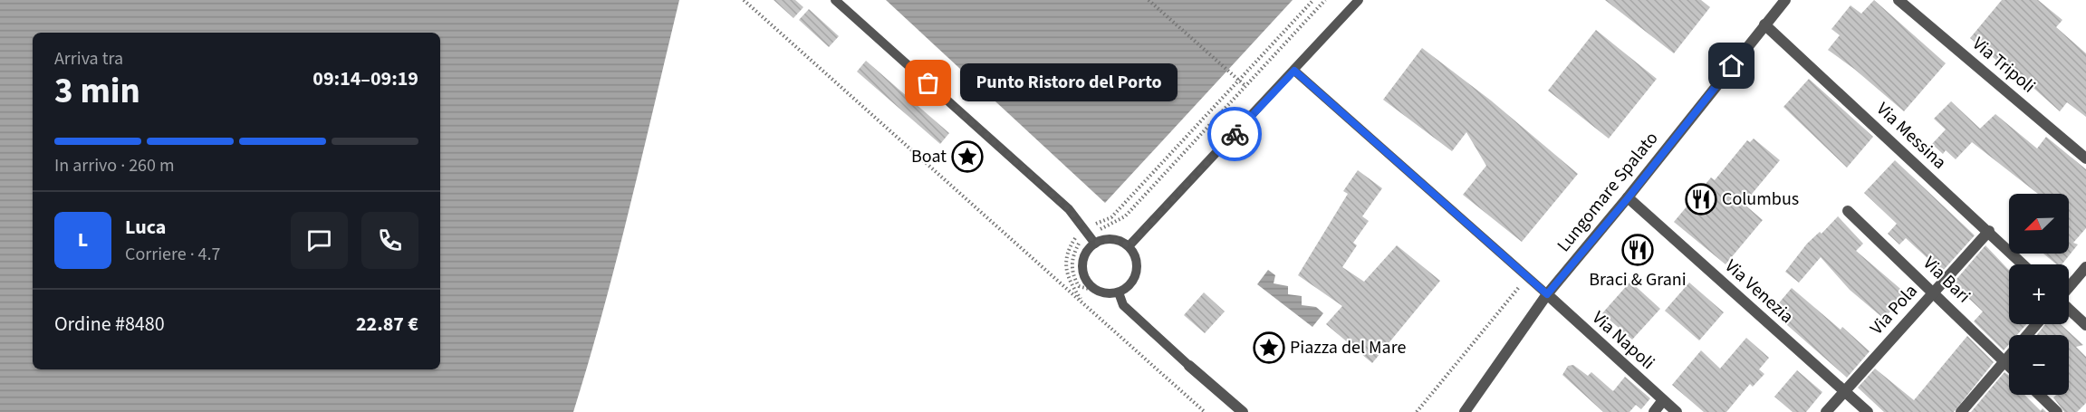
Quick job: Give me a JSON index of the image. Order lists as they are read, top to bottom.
{
  "streets": {
    "street": [
      "Via Tripoli",
      "Via Messina",
      "Lungomare Spalato",
      "Via Bari",
      "Via Venezia",
      "Via Pola",
      "Via Napoli"
    ]
  },
  "crossings": [
    ["Via Messina", "Lungomare Spalato"],
    ["Via Messina", "Via Pola"],
    ["Lungomare Spalato", "Via Venezia"],
    ["Lungomare Spalato", "Via Napoli"],
    ["Via Bari", "Via Pola"],
    ["Via Venezia", "Via Pola"]
  ],
  "places": {
    "other": ["Punto Ristoro del Porto"],
    "place": ["Boat", "Piazza del Mare"],
    "restaurant": ["Columbus", "Braci & Grani"]
  },
  "north": "bottom left",
  "page": {
    "heading": ["3 min", "Arriva tra", "09:14–09:19"],
    "panel": [
      "Luca",
      "Corriere · 4.7",
      "Ordine #8480",
      "22.87 €"
    ],
    "bubble": "Punto Ristoro del Porto",
    "bar": "In arrivo · 260 m",
    "map_buttons": ["+", "−"],
    "round": "L"
  }
}
